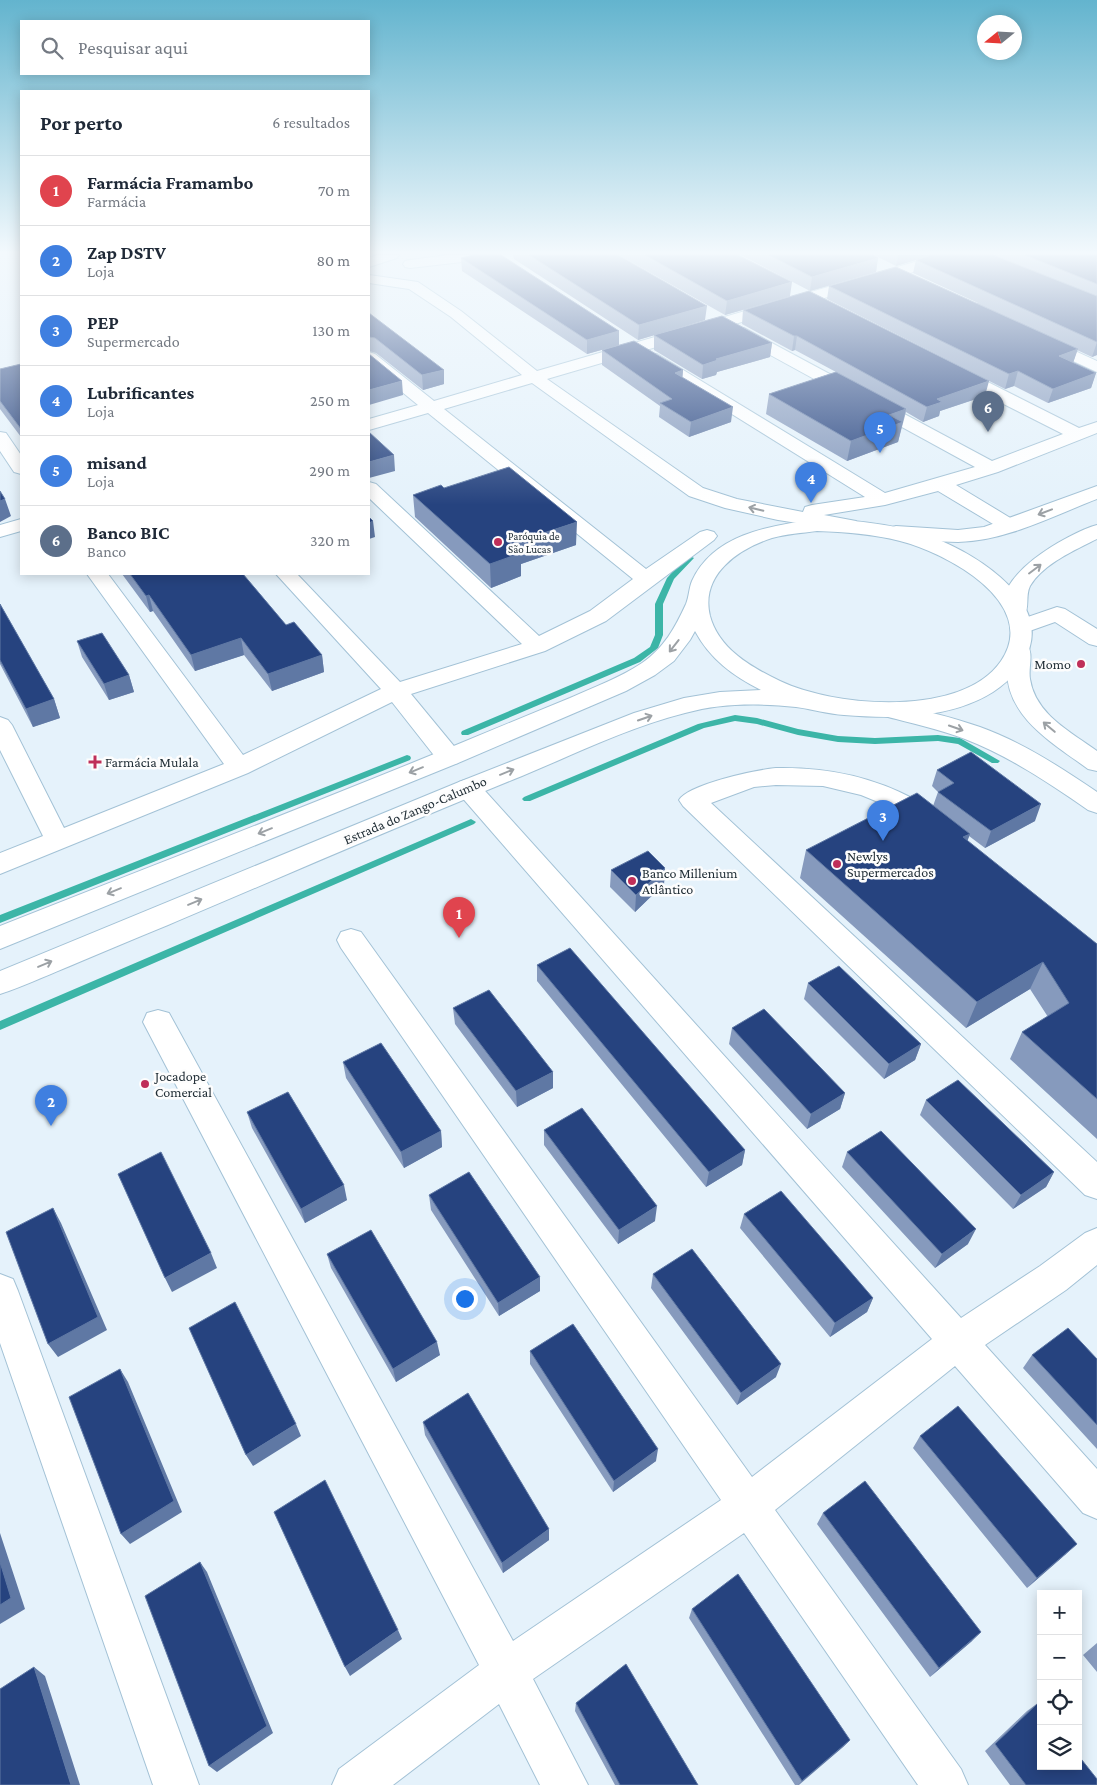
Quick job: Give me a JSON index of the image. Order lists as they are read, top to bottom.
{
  "streets": {
    "street": ["Estrada do Zango-Calumbo"]
  },
  "places": {
    "other": [
      "Paróquia de São Lucas",
      "Momo",
      "Newlys Supermercados",
      "Banco Millenium Atlântico",
      "Jocadope Comercial"
    ],
    "health": ["Farmácia Mulala"]
  },
  "north": "left",
  "page": {
    "search": "Pesquisar aqui",
    "heading": ["Por perto", "6 resultados"],
    "list": [
      {
        "mark": "1",
        "name": "Farmácia Framambo",
        "note": "Farmácia",
        "value": "70 m"
      },
      {
        "mark": "2",
        "name": "Zap DSTV",
        "note": "Loja",
        "value": "80 m"
      },
      {
        "mark": "3",
        "name": "PEP",
        "note": "Supermercado",
        "value": "130 m"
      },
      {
        "mark": "4",
        "name": "Lubrificantes",
        "note": "Loja",
        "value": "250 m"
      },
      {
        "mark": "5",
        "name": "misand",
        "note": "Loja",
        "value": "290 m"
      },
      {
        "mark": "6",
        "name": "Banco BIC",
        "note": "Banco",
        "value": "320 m"
      }
    ],
    "pins": [
      "6",
      "5",
      "4",
      "3",
      "1",
      "2"
    ],
    "map_buttons": ["+", "−"]
  }
}
